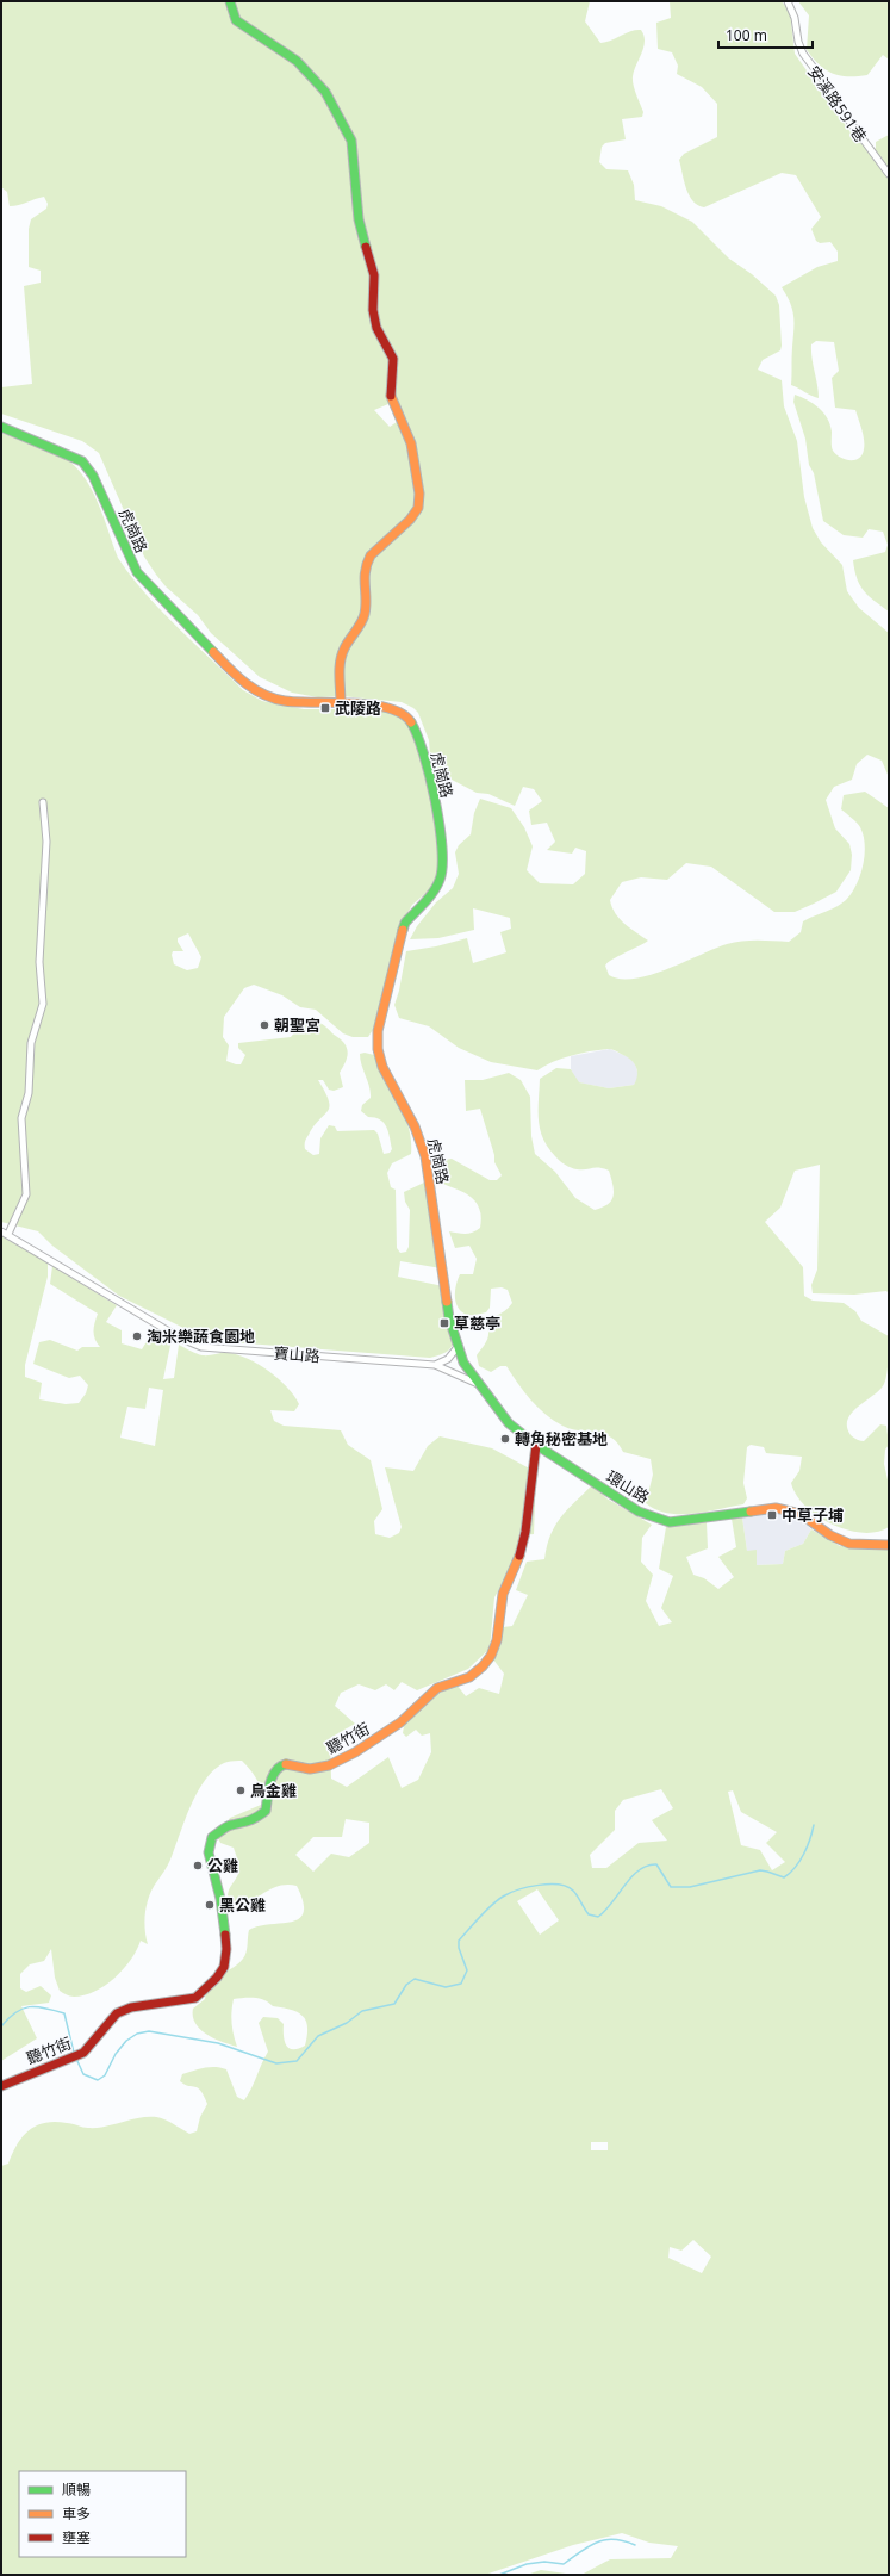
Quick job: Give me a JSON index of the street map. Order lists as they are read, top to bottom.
{
  "streets": {
    "street": [
      "安溪路591巷",
      "虎崗路",
      "寶山路",
      "環山路",
      "聽竹街"
    ]
  },
  "crossings": [
    ["虎崗路", "環山路"],
    ["寶山路", "環山路"],
    ["環山路", "聽竹街"]
  ],
  "places": {
    "transit": ["武陵路", "草慈亭", "中草子埔"],
    "other": [
      "朝聖宮",
      "淘米樂蔬食園地",
      "轉角秘密基地",
      "烏金雞",
      "公雞",
      "黑公雞"
    ]
  },
  "legend": ["順暢", "車多", "壅塞"],
  "scale_bar": "100 m"
}
